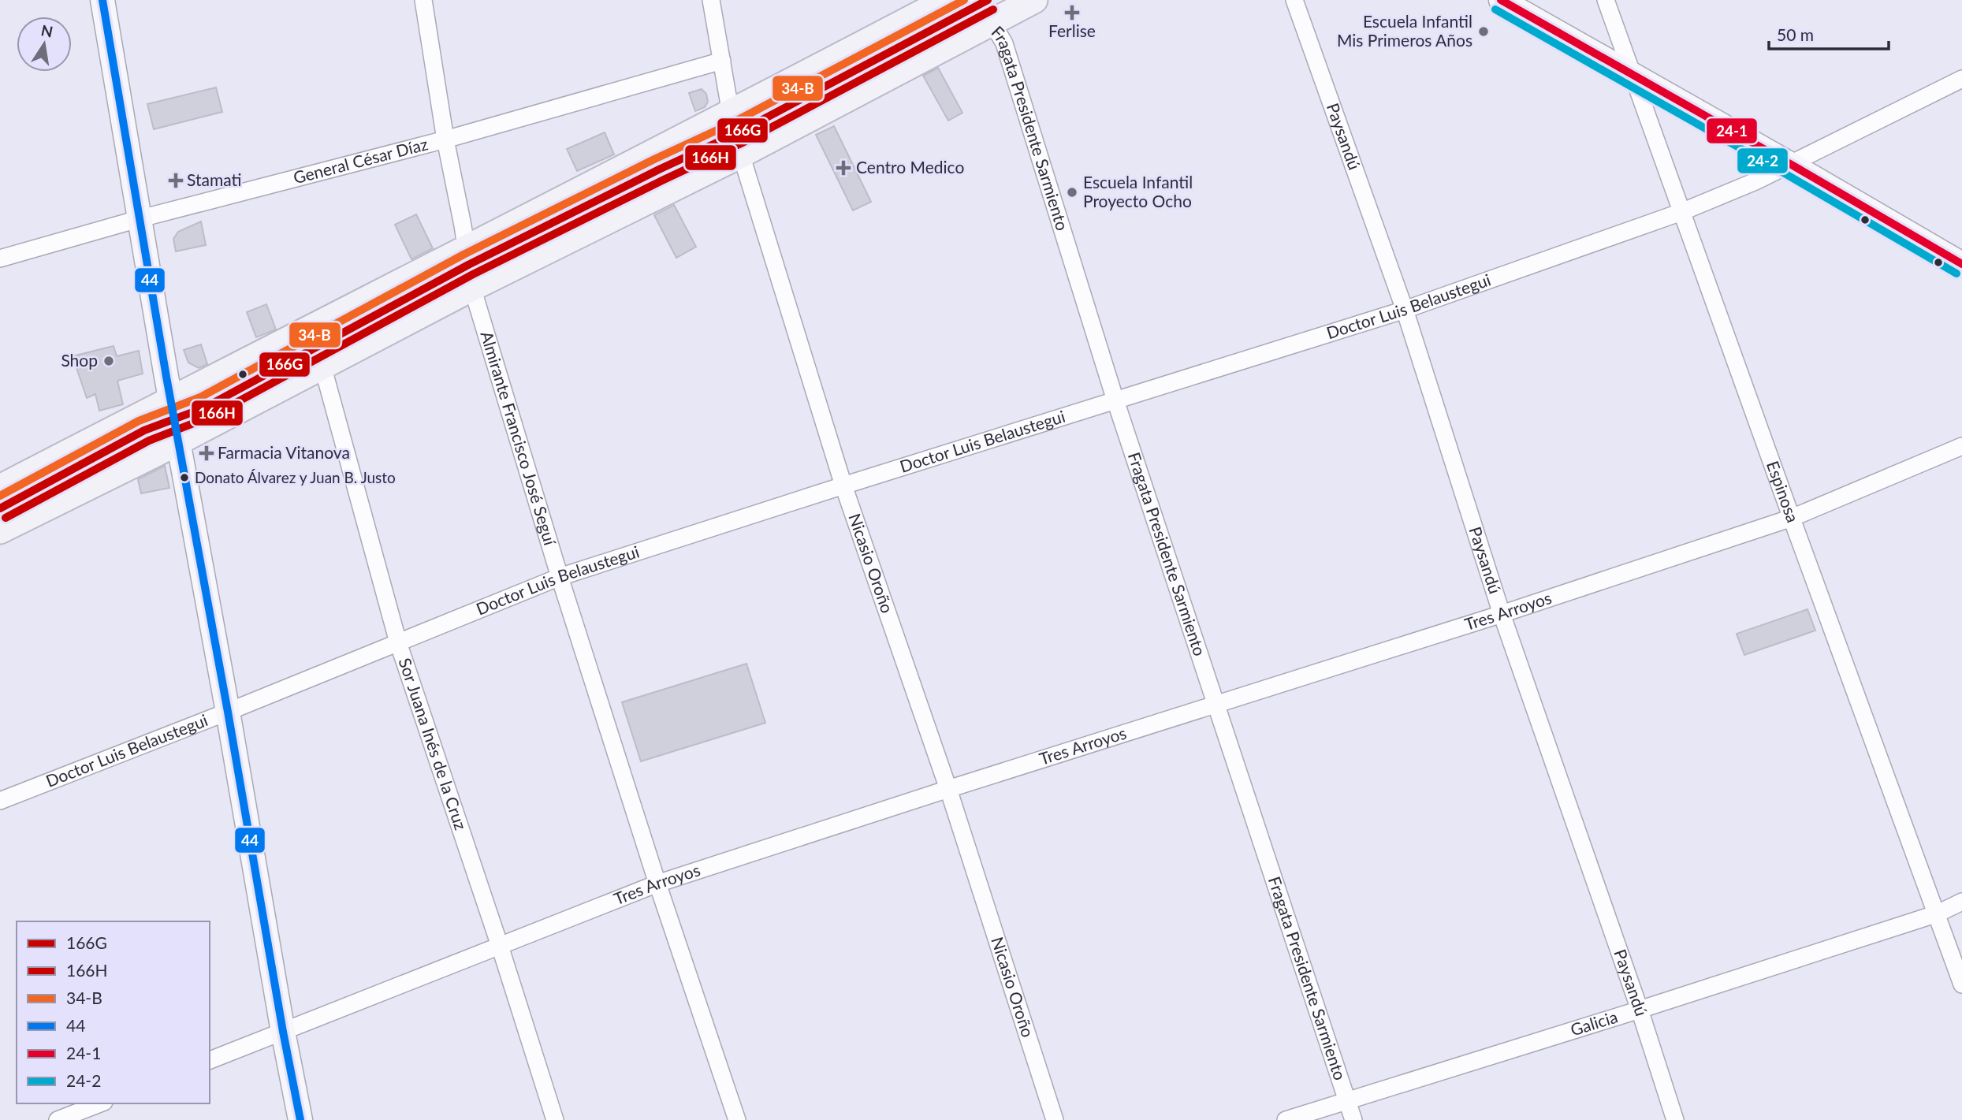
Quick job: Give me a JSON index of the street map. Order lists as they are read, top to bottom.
{
  "streets": {
    "street": [
      "Fragata Presidente Sarmiento",
      "Paysandú",
      "General César Díaz",
      "Doctor Luis Belaustegui",
      "Almirante Francisco José Seguí",
      "Espinosa",
      "Nicasio Oroño",
      "Tres Arroyos",
      "Sor Juana Inés de la Cruz",
      "Galicia"
    ]
  },
  "crossings": [
    ["Fragata Presidente Sarmiento", "Doctor Luis Belaustegui"],
    ["Fragata Presidente Sarmiento", "Tres Arroyos"],
    ["Fragata Presidente Sarmiento", "Galicia"],
    ["Paysandú", "Doctor Luis Belaustegui"],
    ["Paysandú", "Tres Arroyos"],
    ["Paysandú", "Galicia"],
    ["General César Díaz", "Almirante Francisco José Seguí"],
    ["General César Díaz", "Nicasio Oroño"],
    ["Doctor Luis Belaustegui", "Almirante Francisco José Seguí"],
    ["Doctor Luis Belaustegui", "Espinosa"],
    ["Doctor Luis Belaustegui", "Nicasio Oroño"],
    ["Doctor Luis Belaustegui", "Sor Juana Inés de la Cruz"],
    ["Almirante Francisco José Seguí", "Tres Arroyos"],
    ["Espinosa", "Tres Arroyos"],
    ["Espinosa", "Galicia"],
    ["Nicasio Oroño", "Tres Arroyos"],
    ["Tres Arroyos", "Sor Juana Inés de la Cruz"]
  ],
  "places": {
    "health": [
      "Ferlise",
      "Centro Medico",
      "Stamati",
      "Farmacia Vitanova"
    ],
    "other": [
      "Escuela Infantil Mis Primeros Años",
      "Escuela Infantil Proyecto Ocho",
      "Shop",
      "Donato Álvarez y Juan B. Justo"
    ]
  },
  "lines": [
    "transit line 166G",
    "transit line 34-B",
    "transit line 44",
    "transit line 24-1",
    "transit line 166H",
    "transit line 24-2"
  ],
  "legend": [
    "166G",
    "166H",
    "34-B",
    "44",
    "24-1",
    "24-2"
  ],
  "scale_bar": "50 m",
  "north": "top"
}
